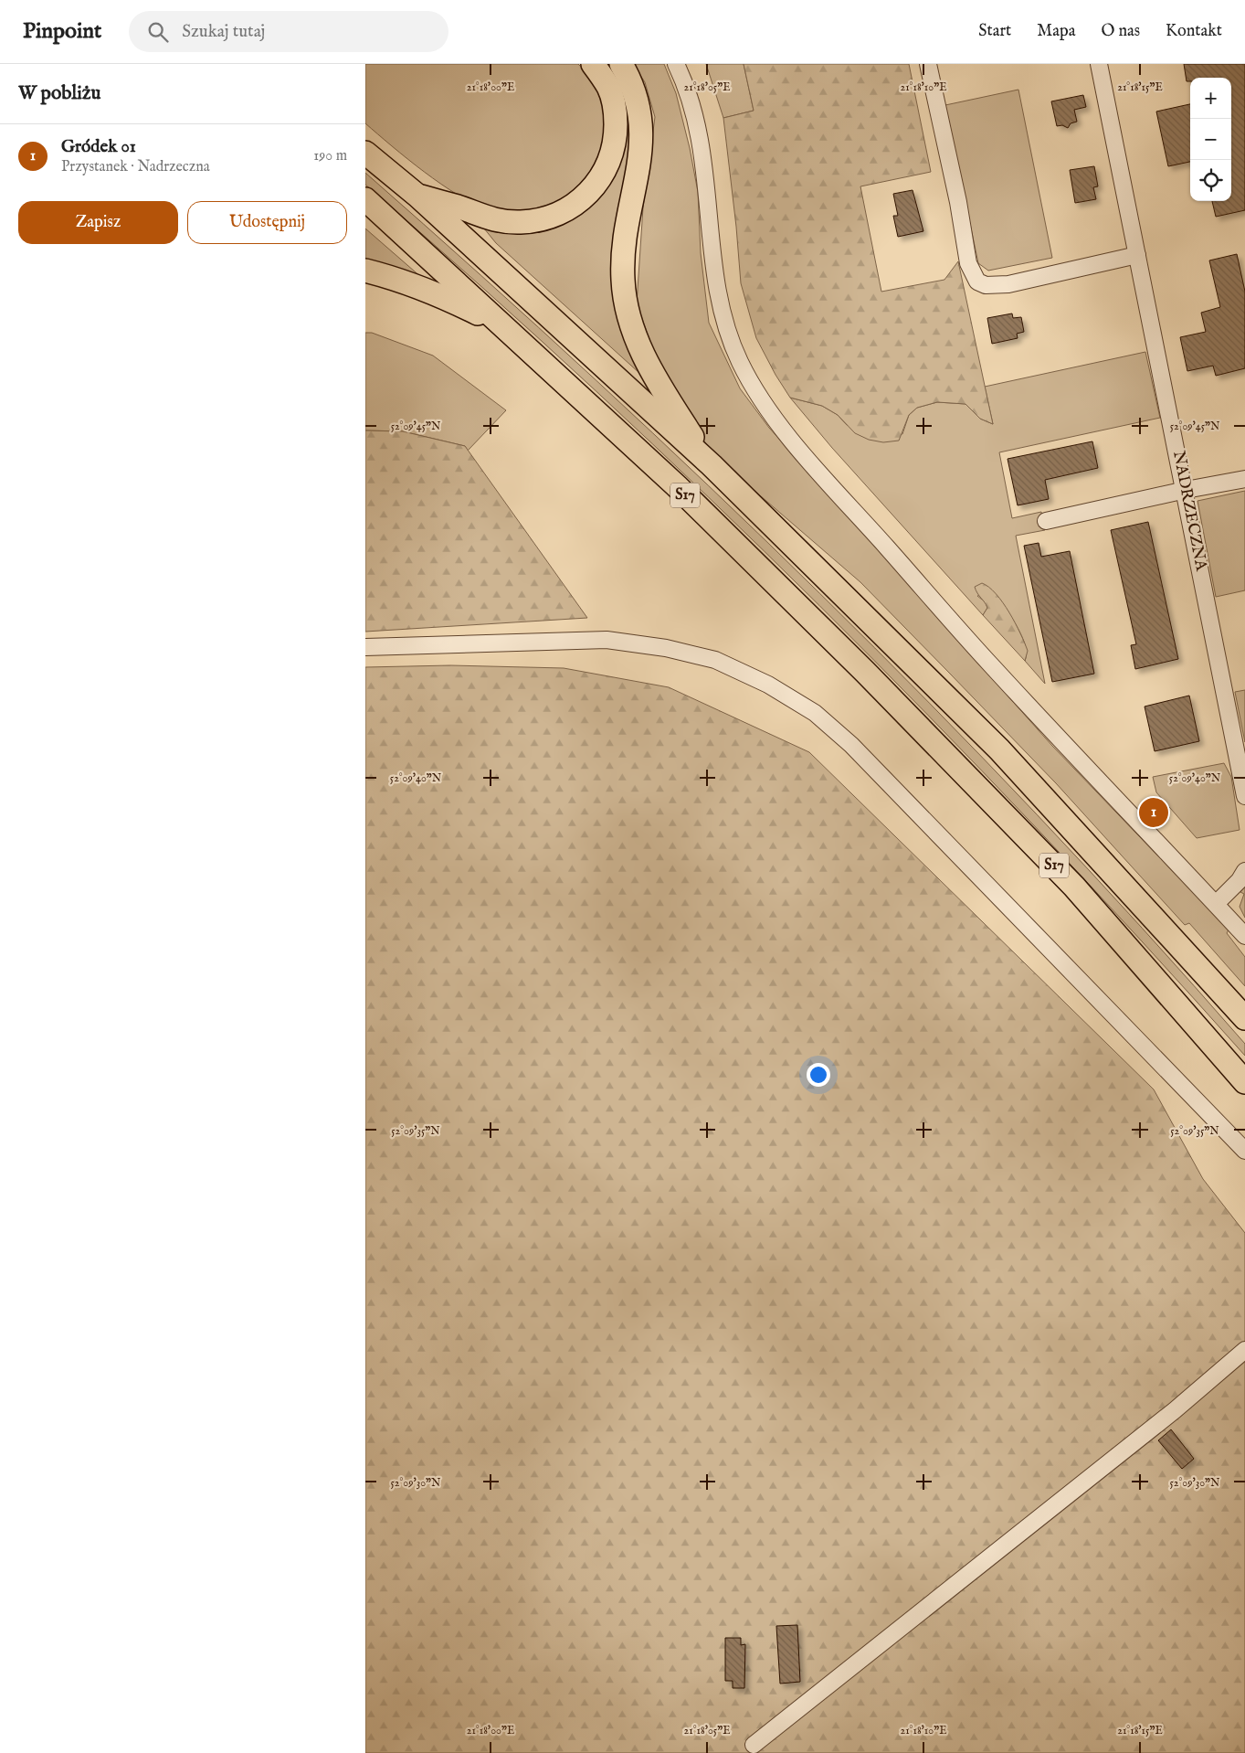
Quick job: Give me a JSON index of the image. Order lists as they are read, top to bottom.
{
  "streets": {
    "highway": ["S17"],
    "street": ["NADRZECZNA"]
  },
  "page": {
    "header": "Pinpoint",
    "search": "Szukaj tutaj",
    "nav": [
      "Start",
      "Mapa",
      "O nas",
      "Kontakt"
    ],
    "heading": "W pobliżu",
    "map_buttons": ["+", "−"],
    "list": [
      {
        "mark": "1",
        "name": "Gródek 01",
        "note": "Przystanek · Nadrzeczna",
        "value": "190 m"
      }
    ],
    "buttons": ["Zapisz", "Udostępnij"],
    "pins": "1"
  },
  "coordinates": [
    "21°18'00\"E",
    "21°18'05\"E",
    "21°18'10\"E",
    "21°18'15\"E",
    "52°09'45\"N",
    "52°09'40\"N",
    "52°09'35\"N",
    "52°09'30\"N"
  ]
}
